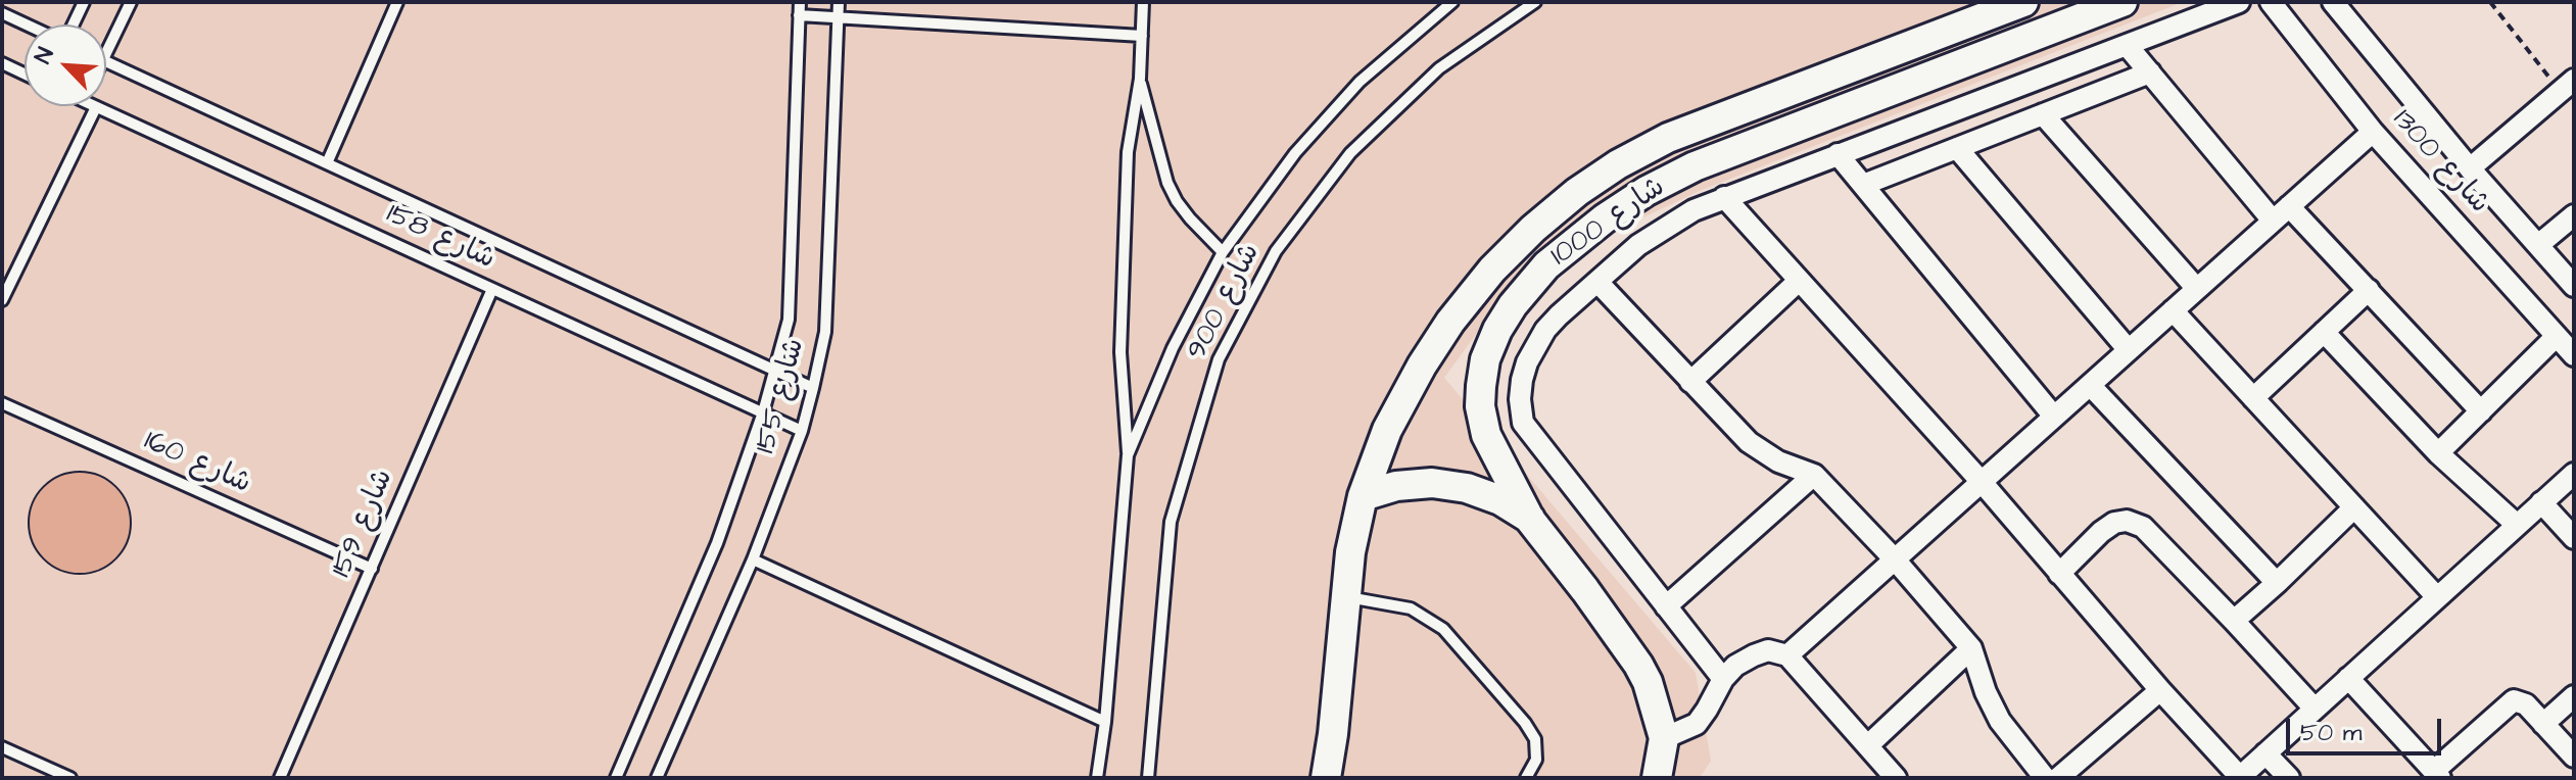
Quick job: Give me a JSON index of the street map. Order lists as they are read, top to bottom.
{
  "streets": {
    "street": ["شارع 1300", "شارع 1000"],
    "lane": [
      "شارع 158",
      "شارع 900",
      "شارع 155",
      "شارع 160",
      "شارع 159"
    ]
  },
  "crossings": [
    ["شارع 158", "شارع 155"],
    ["شارع 158", "شارع 159"],
    ["شارع 160", "شارع 159"]
  ],
  "scale_bar": "50 m",
  "north": "top left"
}
